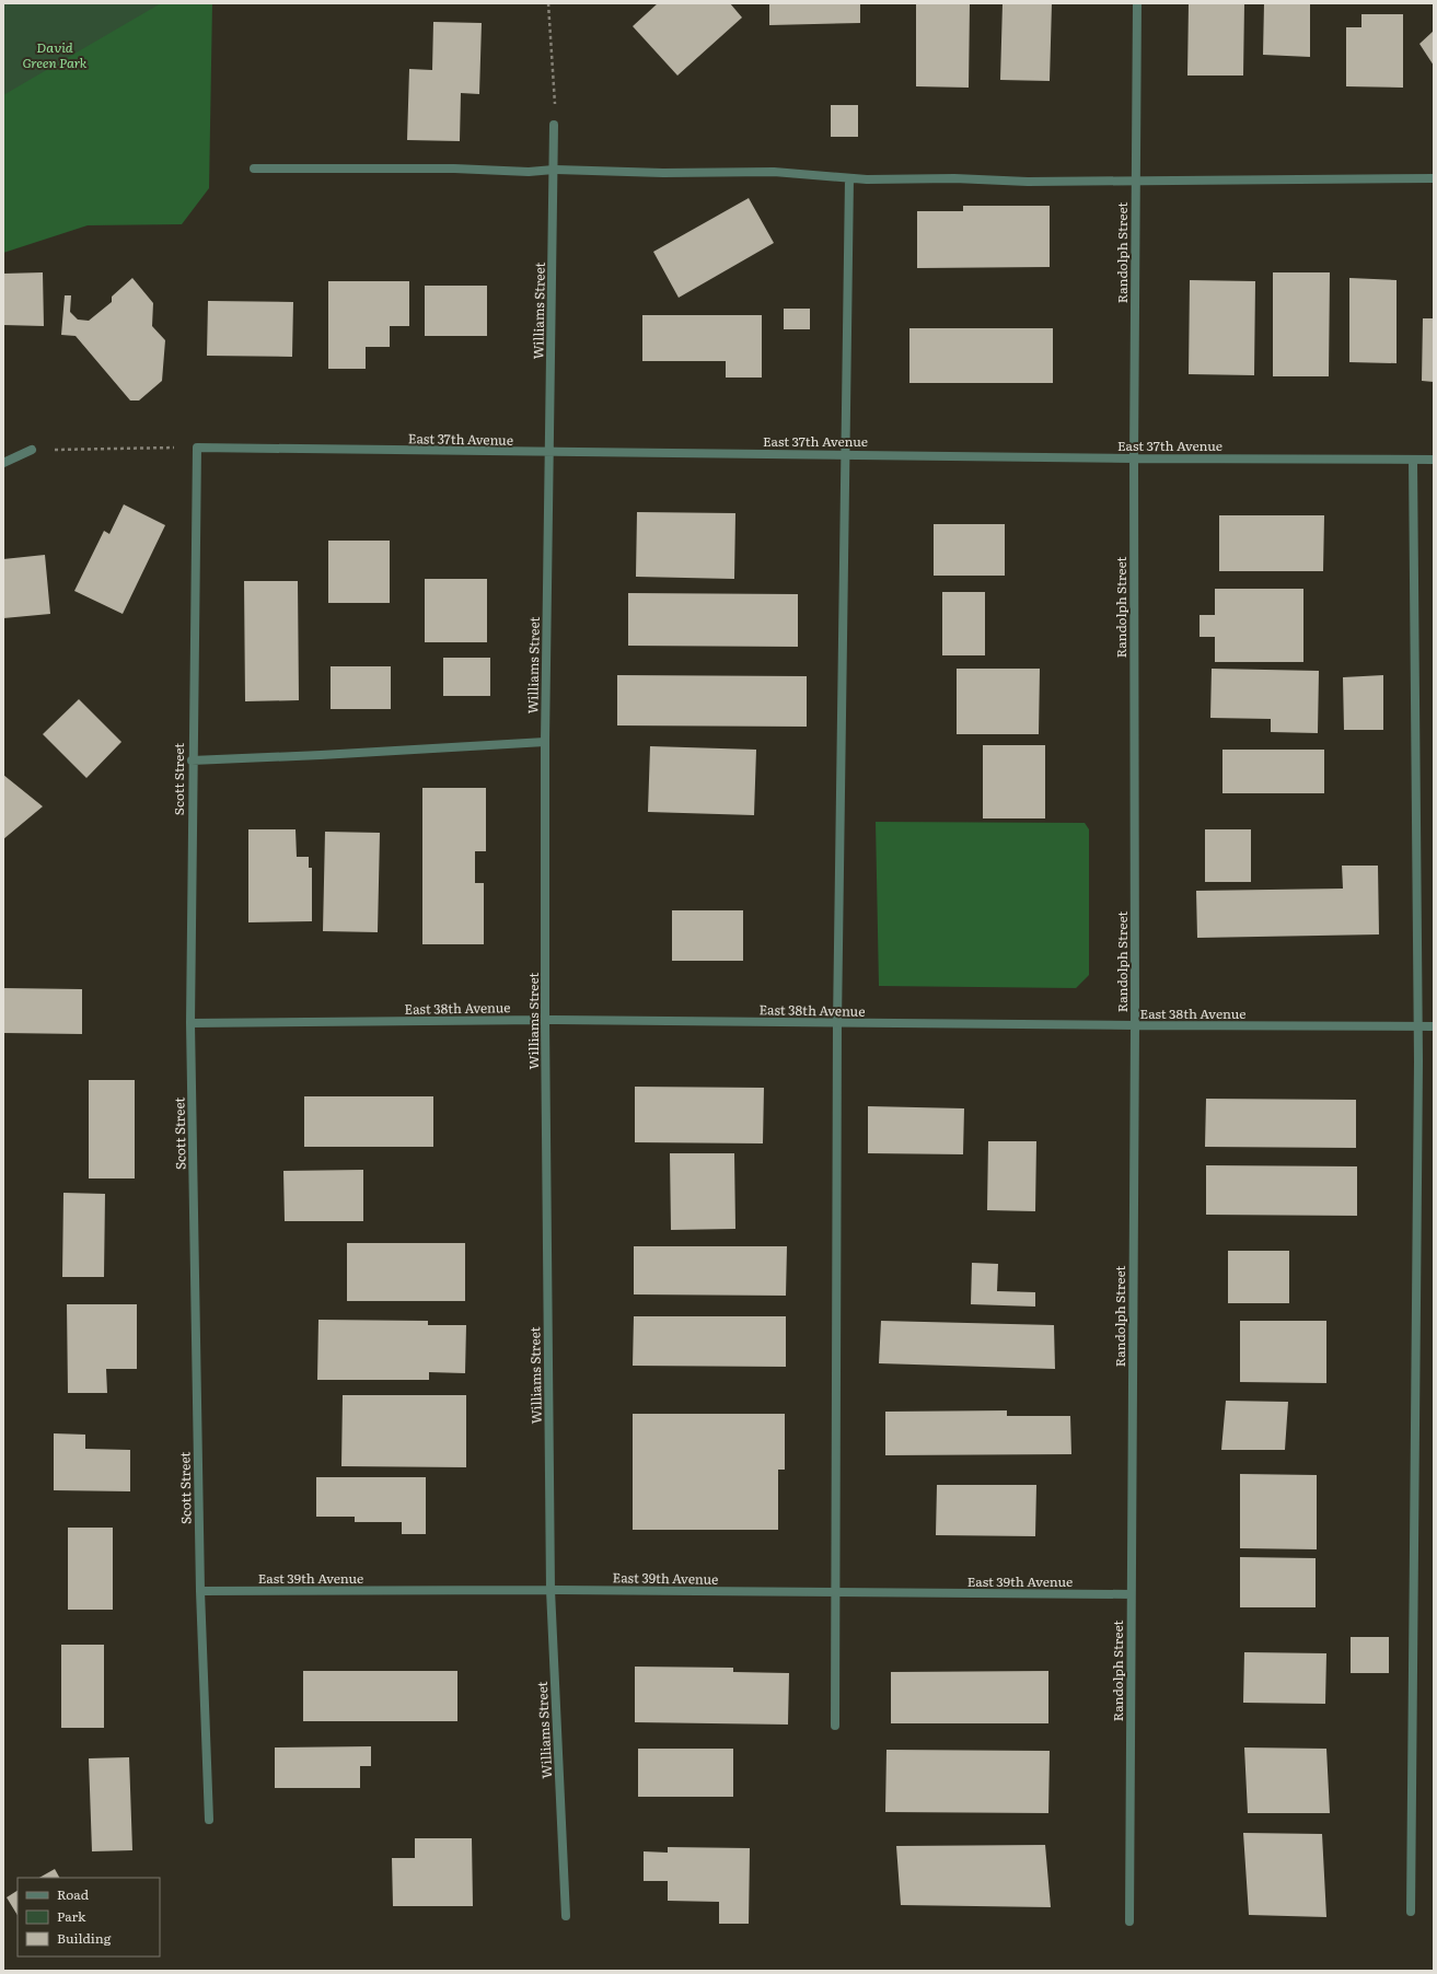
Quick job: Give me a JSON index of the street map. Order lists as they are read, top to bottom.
{
  "streets": {
    "street": [
      "Randolph Street",
      "Williams Street",
      "East 37th Avenue",
      "Scott Street",
      "East 38th Avenue",
      "East 39th Avenue"
    ]
  },
  "crossings": [
    ["Randolph Street", "East 37th Avenue"],
    ["Randolph Street", "East 38th Avenue"],
    ["Randolph Street", "East 39th Avenue"],
    ["Williams Street", "East 37th Avenue"],
    ["Williams Street", "East 38th Avenue"],
    ["Williams Street", "East 39th Avenue"],
    ["East 37th Avenue", "Scott Street"],
    ["Scott Street", "East 38th Avenue"],
    ["Scott Street", "East 39th Avenue"]
  ],
  "parks": ["David Green Park"],
  "legend": ["Road", "Park", "Building"]
}
